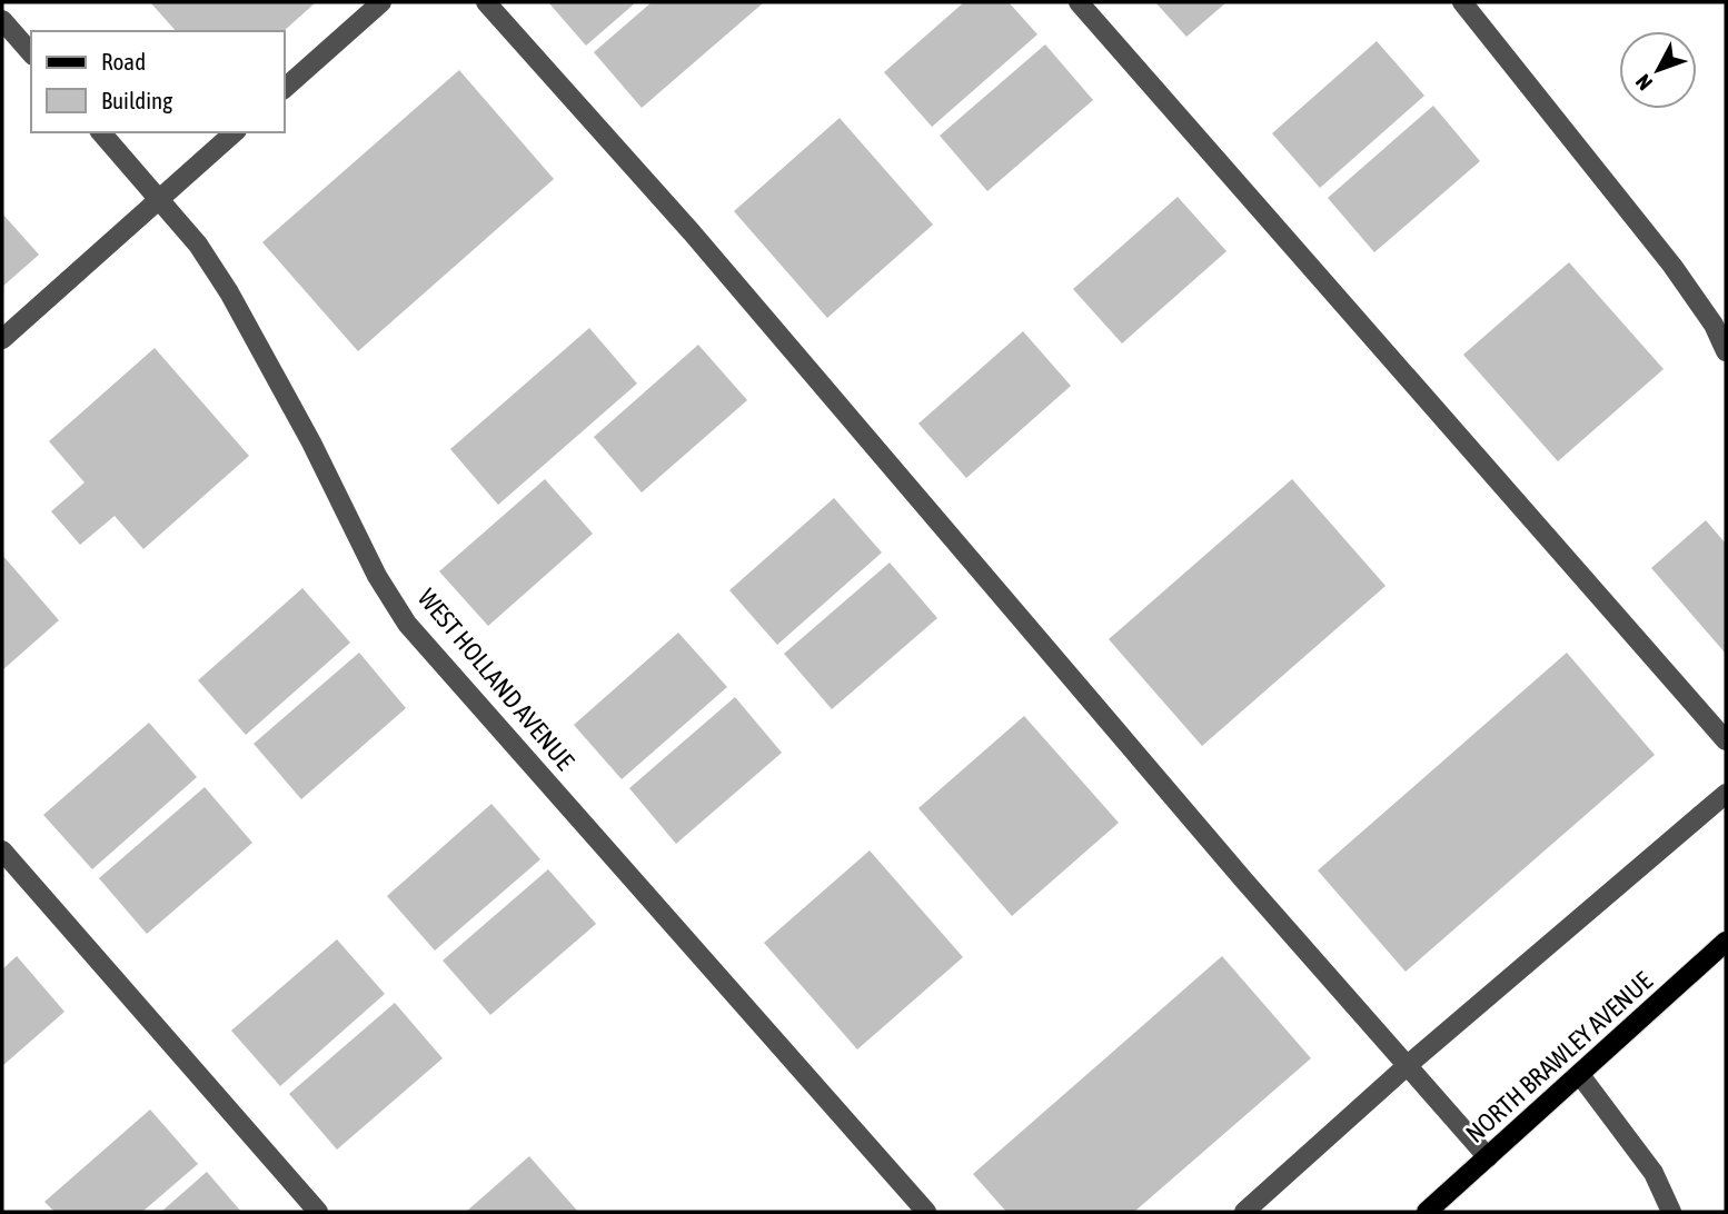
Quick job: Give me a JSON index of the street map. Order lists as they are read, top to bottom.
{
  "streets": {
    "main road": ["NORTH BRAWLEY AVENUE"],
    "street": ["WEST HOLLAND AVENUE"]
  },
  "legend": ["Road", "Building"],
  "north": "bottom left"
}
